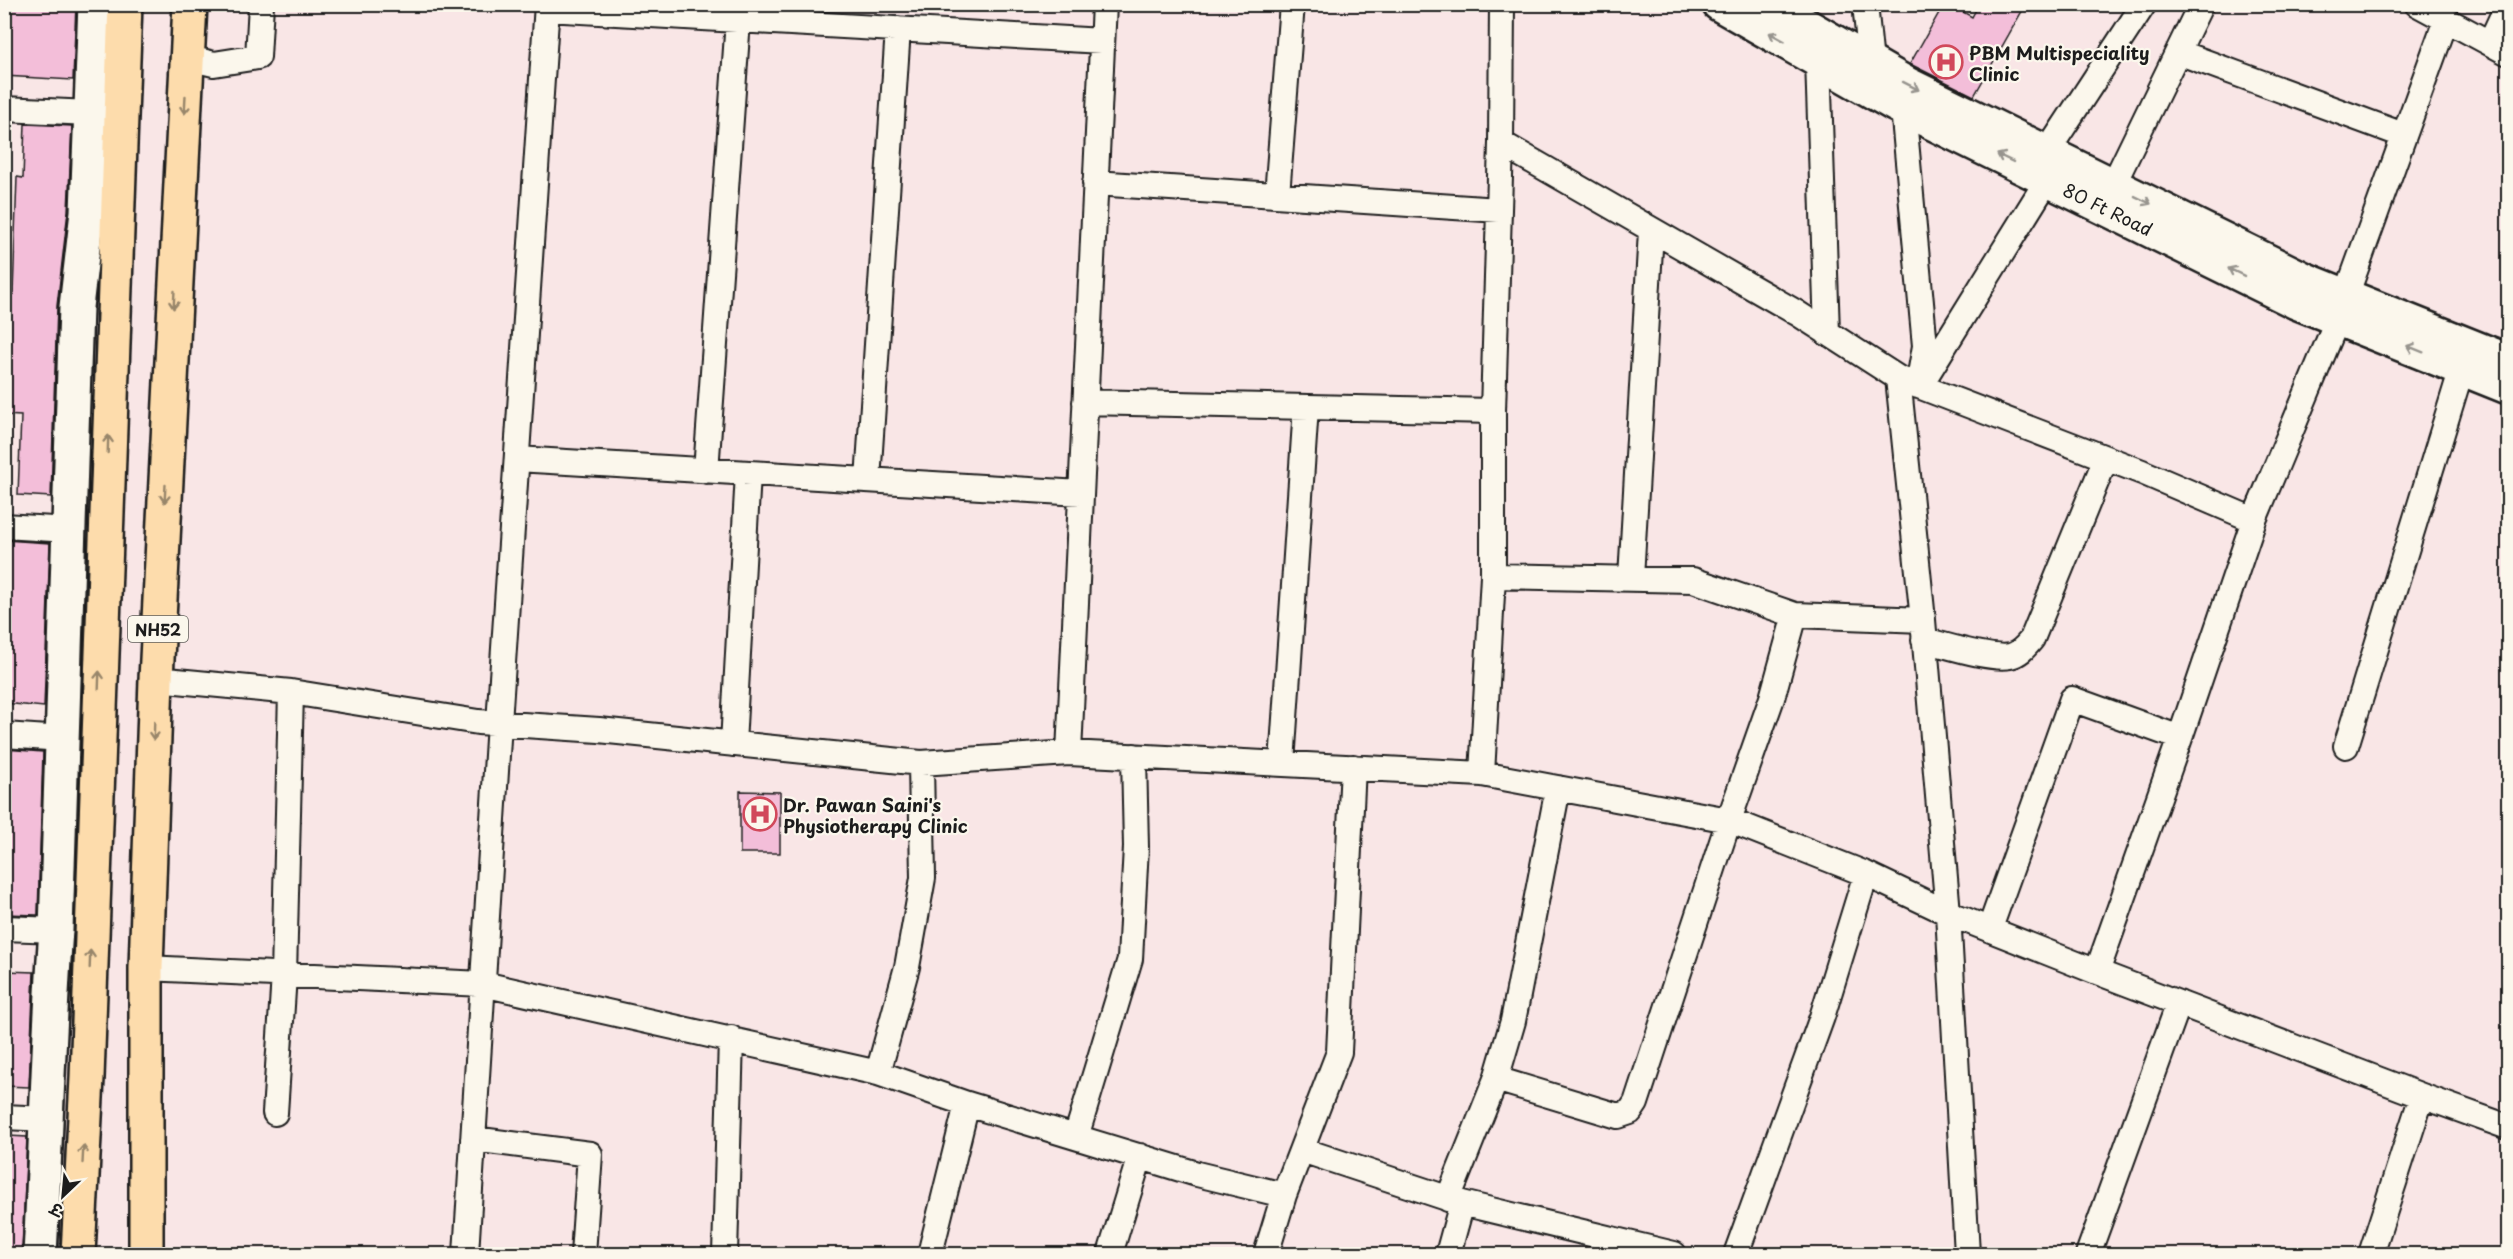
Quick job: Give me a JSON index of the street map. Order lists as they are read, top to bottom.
{
  "streets": {
    "highway": ["NH52"],
    "main road": ["80 Ft Road"]
  },
  "places": {
    "hospital": ["PBM Multispeciality Clinic", "Dr. Pawan Saini's Physiotherapy Clinic"]
  },
  "north": "bottom left"
}
